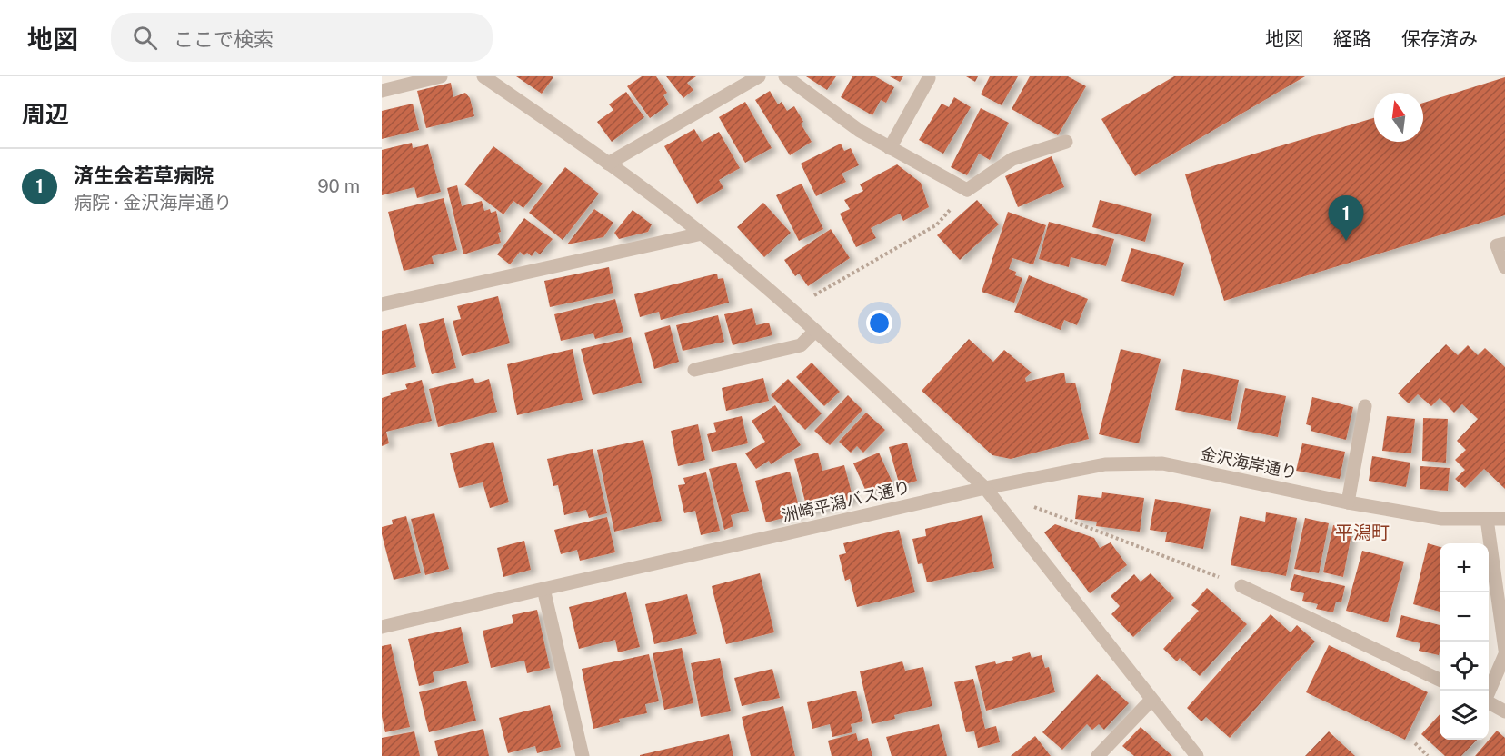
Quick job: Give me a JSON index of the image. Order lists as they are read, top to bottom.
{
  "streets": {
    "street": ["金沢海岸通り", "洲崎平潟バス通り"]
  },
  "crossings": [
    ["金沢海岸通り", "洲崎平潟バス通り"]
  ],
  "districts": ["平潟町"],
  "north": "top",
  "page": {
    "header": "地図",
    "search": "ここで検索",
    "nav": ["地図", "経路", "保存済み"],
    "heading": "周辺",
    "list": [
      {
        "mark": "1",
        "name": "済生会若草病院",
        "note": "病院 · 金沢海岸通り",
        "value": "90 m"
      }
    ],
    "pins": "1",
    "map_buttons": ["+", "−"]
  }
}
